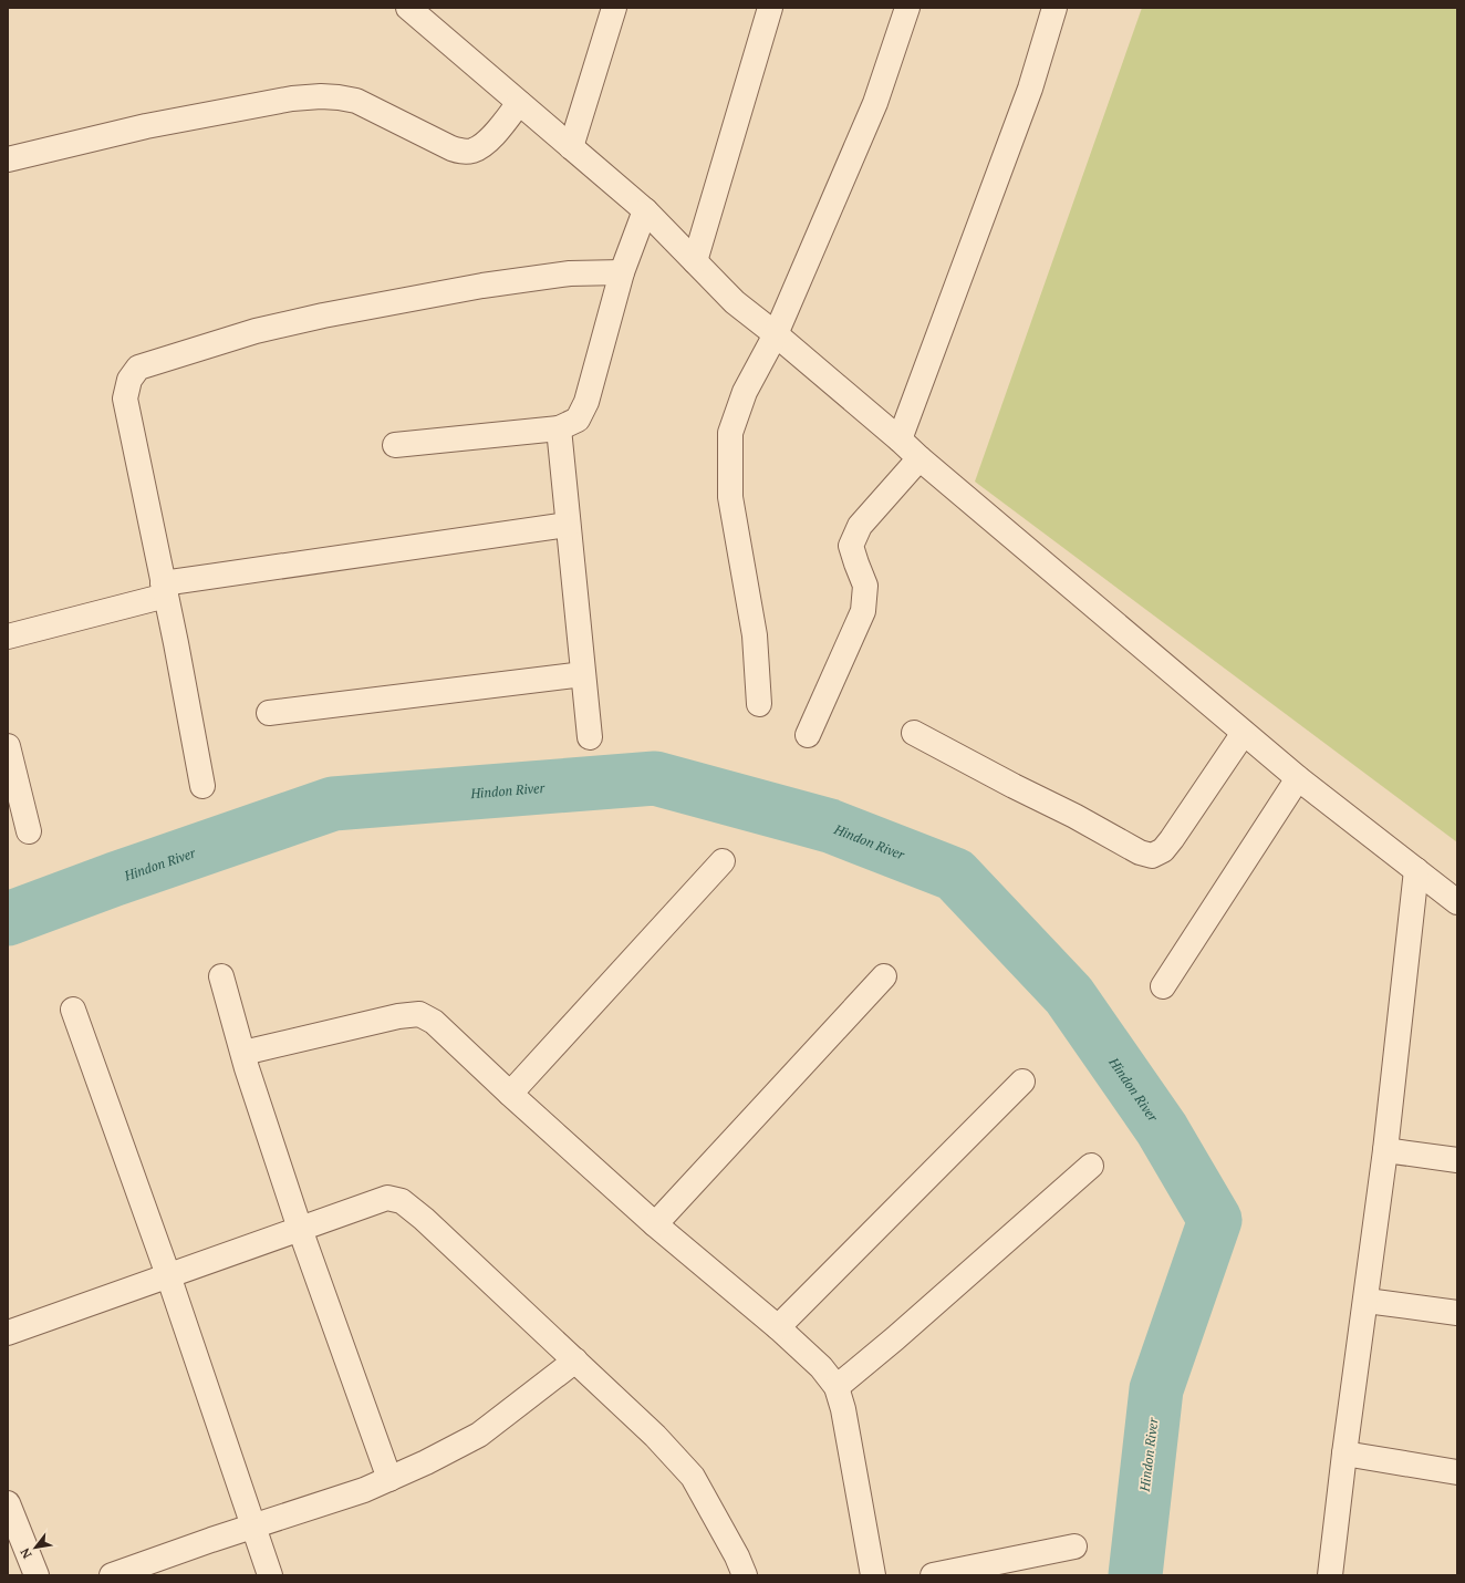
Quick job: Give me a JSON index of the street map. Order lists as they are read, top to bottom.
{
  "water": ["Hindon River"],
  "north": "bottom left"
}
